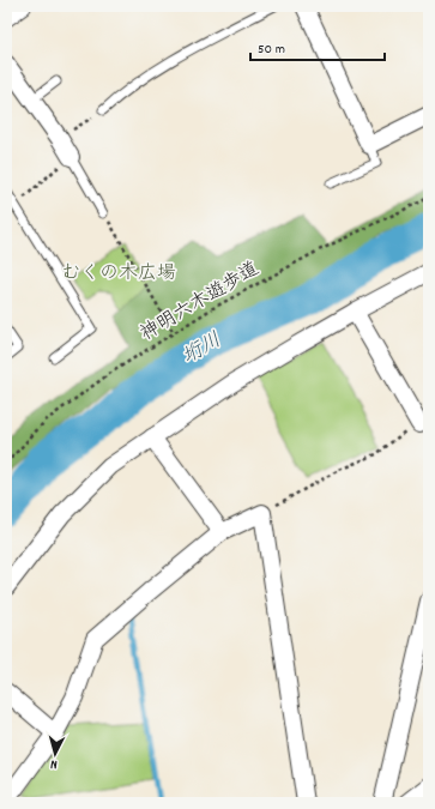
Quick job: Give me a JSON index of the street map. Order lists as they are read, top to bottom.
{
  "streets": {
    "path": ["神明六木遊歩道"]
  },
  "water": ["垳川"],
  "parks": ["むくの木広場"],
  "scale_bar": "50 m",
  "north": "bottom"
}
